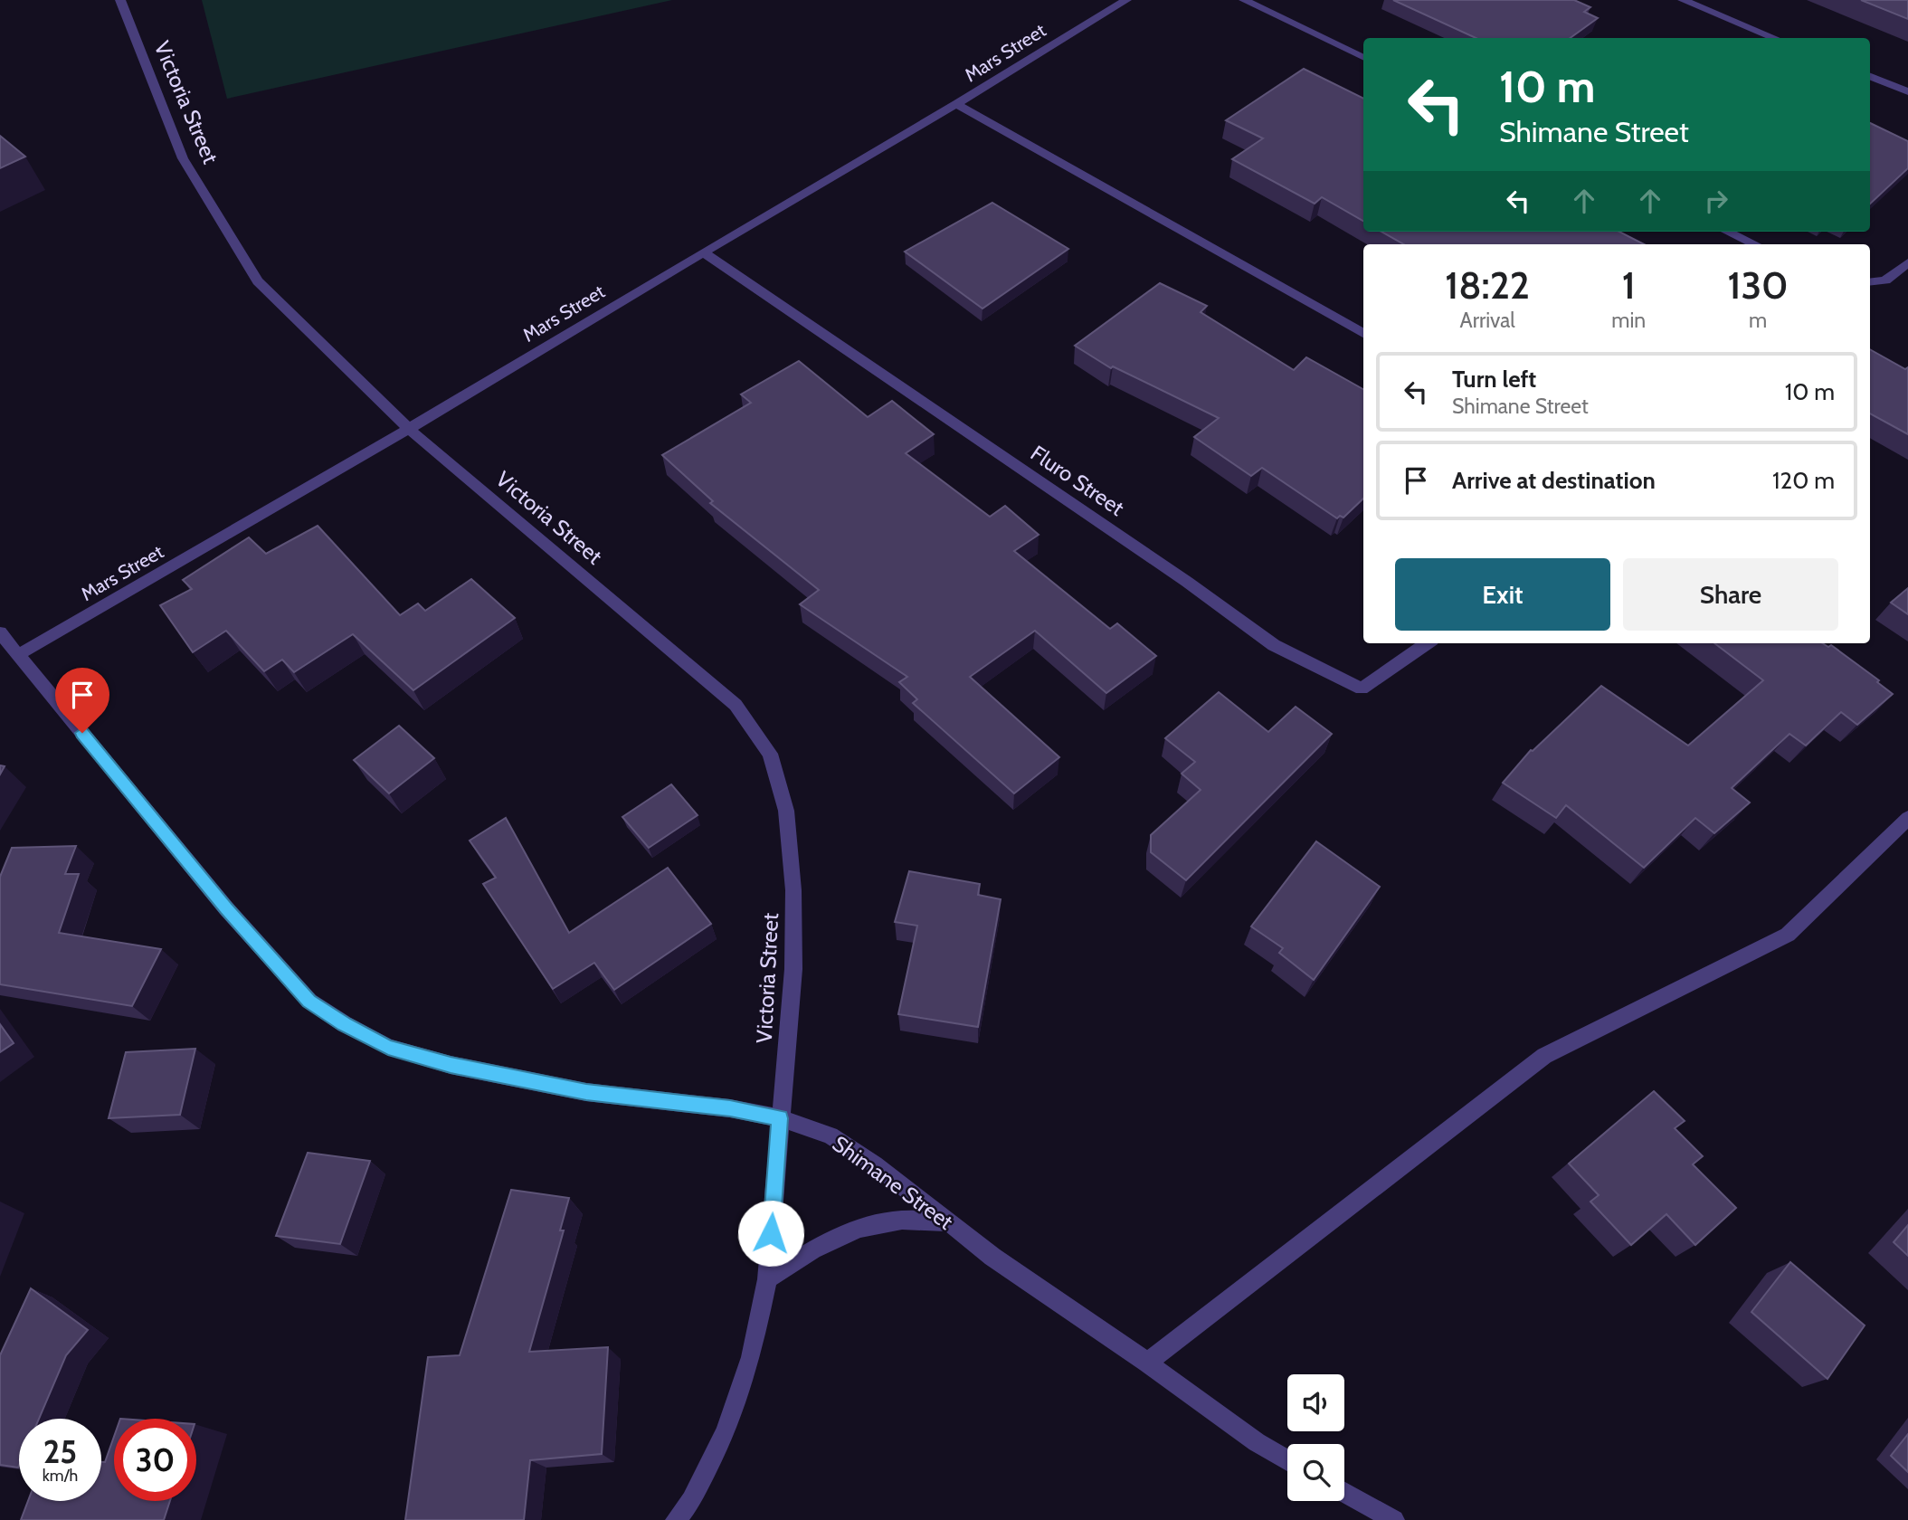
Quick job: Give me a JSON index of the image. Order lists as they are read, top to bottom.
{
  "streets": {
    "street": [
      "Mars Street",
      "Victoria Street",
      "Fluro Street",
      "Shimane Street"
    ]
  },
  "crossings": [
    ["Mars Street", "Victoria Street"],
    ["Mars Street", "Fluro Street"],
    ["Mars Street", "Shimane Street"],
    ["Victoria Street", "Shimane Street"]
  ],
  "page": {
    "turn": ["10 m", "Shimane Street"],
    "eta": [
      "18:22",
      "Arrival",
      "1",
      "min",
      "130",
      "m"
    ],
    "list": [
      {
        "name": "Turn left",
        "note": "Shimane Street",
        "value": "10 m"
      },
      {
        "name": "Arrive at destination",
        "value": "120 m"
      }
    ],
    "buttons": ["Exit", "Share"],
    "speed": "25 km/h",
    "limit": "30"
  }
}
